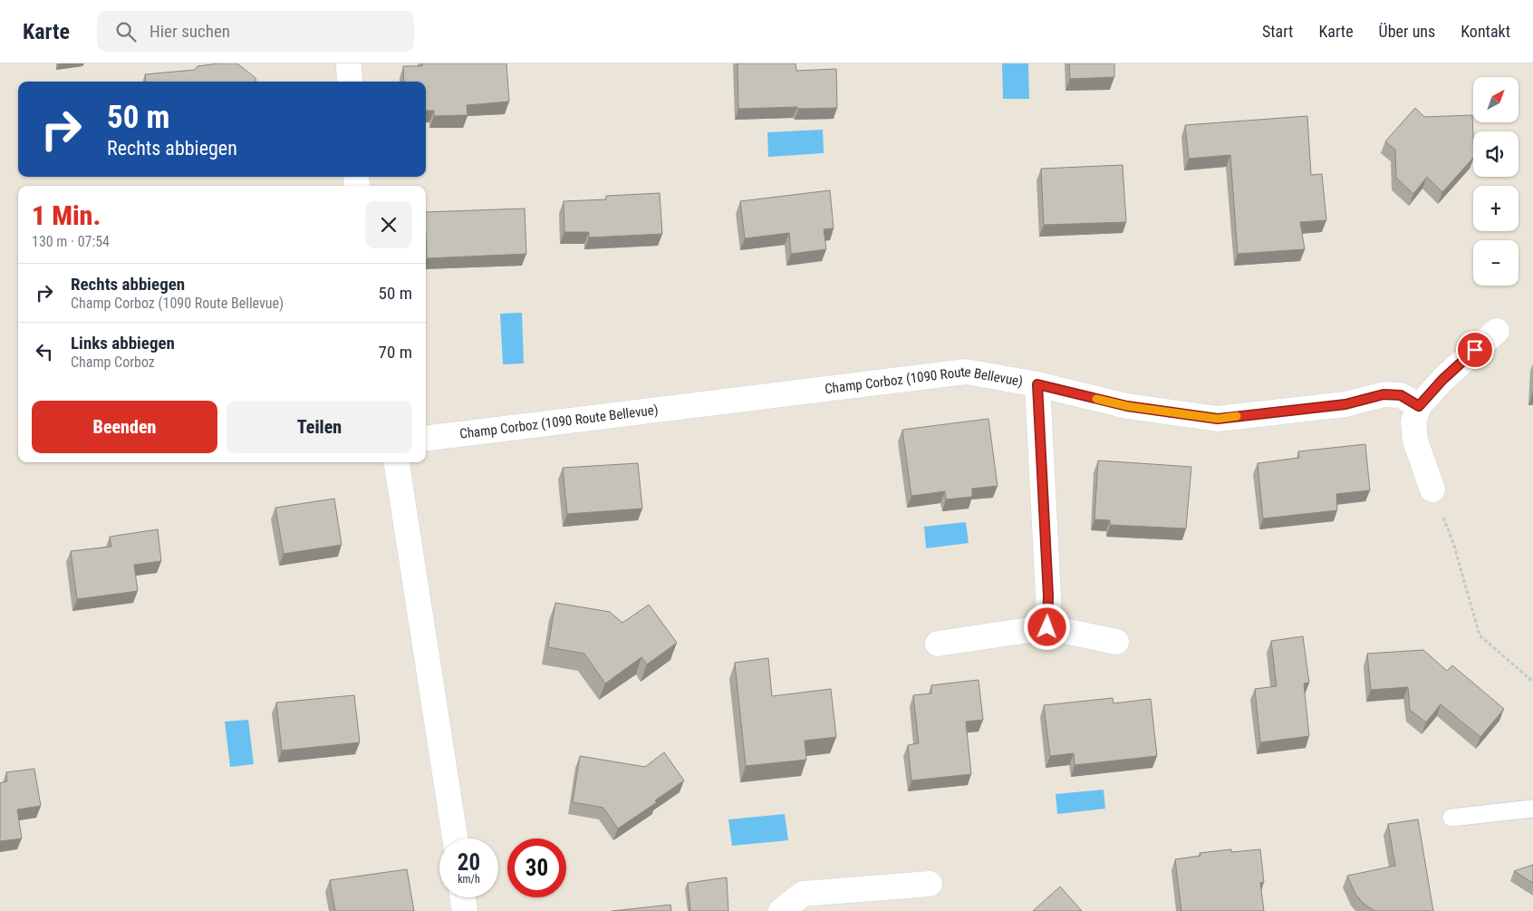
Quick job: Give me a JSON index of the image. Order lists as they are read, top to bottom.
{
  "streets": {
    "street": ["Champ Corboz (1090 Route Bellevue)"]
  },
  "north": "top right",
  "page": {
    "header": "Karte",
    "search": "Hier suchen",
    "nav": [
      "Start",
      "Karte",
      "Über uns",
      "Kontakt"
    ],
    "map_buttons": ["+", "−"],
    "turn": ["50 m", "Rechts abbiegen"],
    "heading": ["1 Min.", "130 m · 07:54"],
    "list": [
      {
        "name": "Rechts abbiegen",
        "note": "Champ Corboz (1090 Route Bellevue)",
        "value": "50 m"
      },
      {
        "name": "Links abbiegen",
        "note": "Champ Corboz",
        "value": "70 m"
      }
    ],
    "buttons": ["Beenden", "Teilen"],
    "speed": "20 km/h",
    "limit": "30"
  }
}
